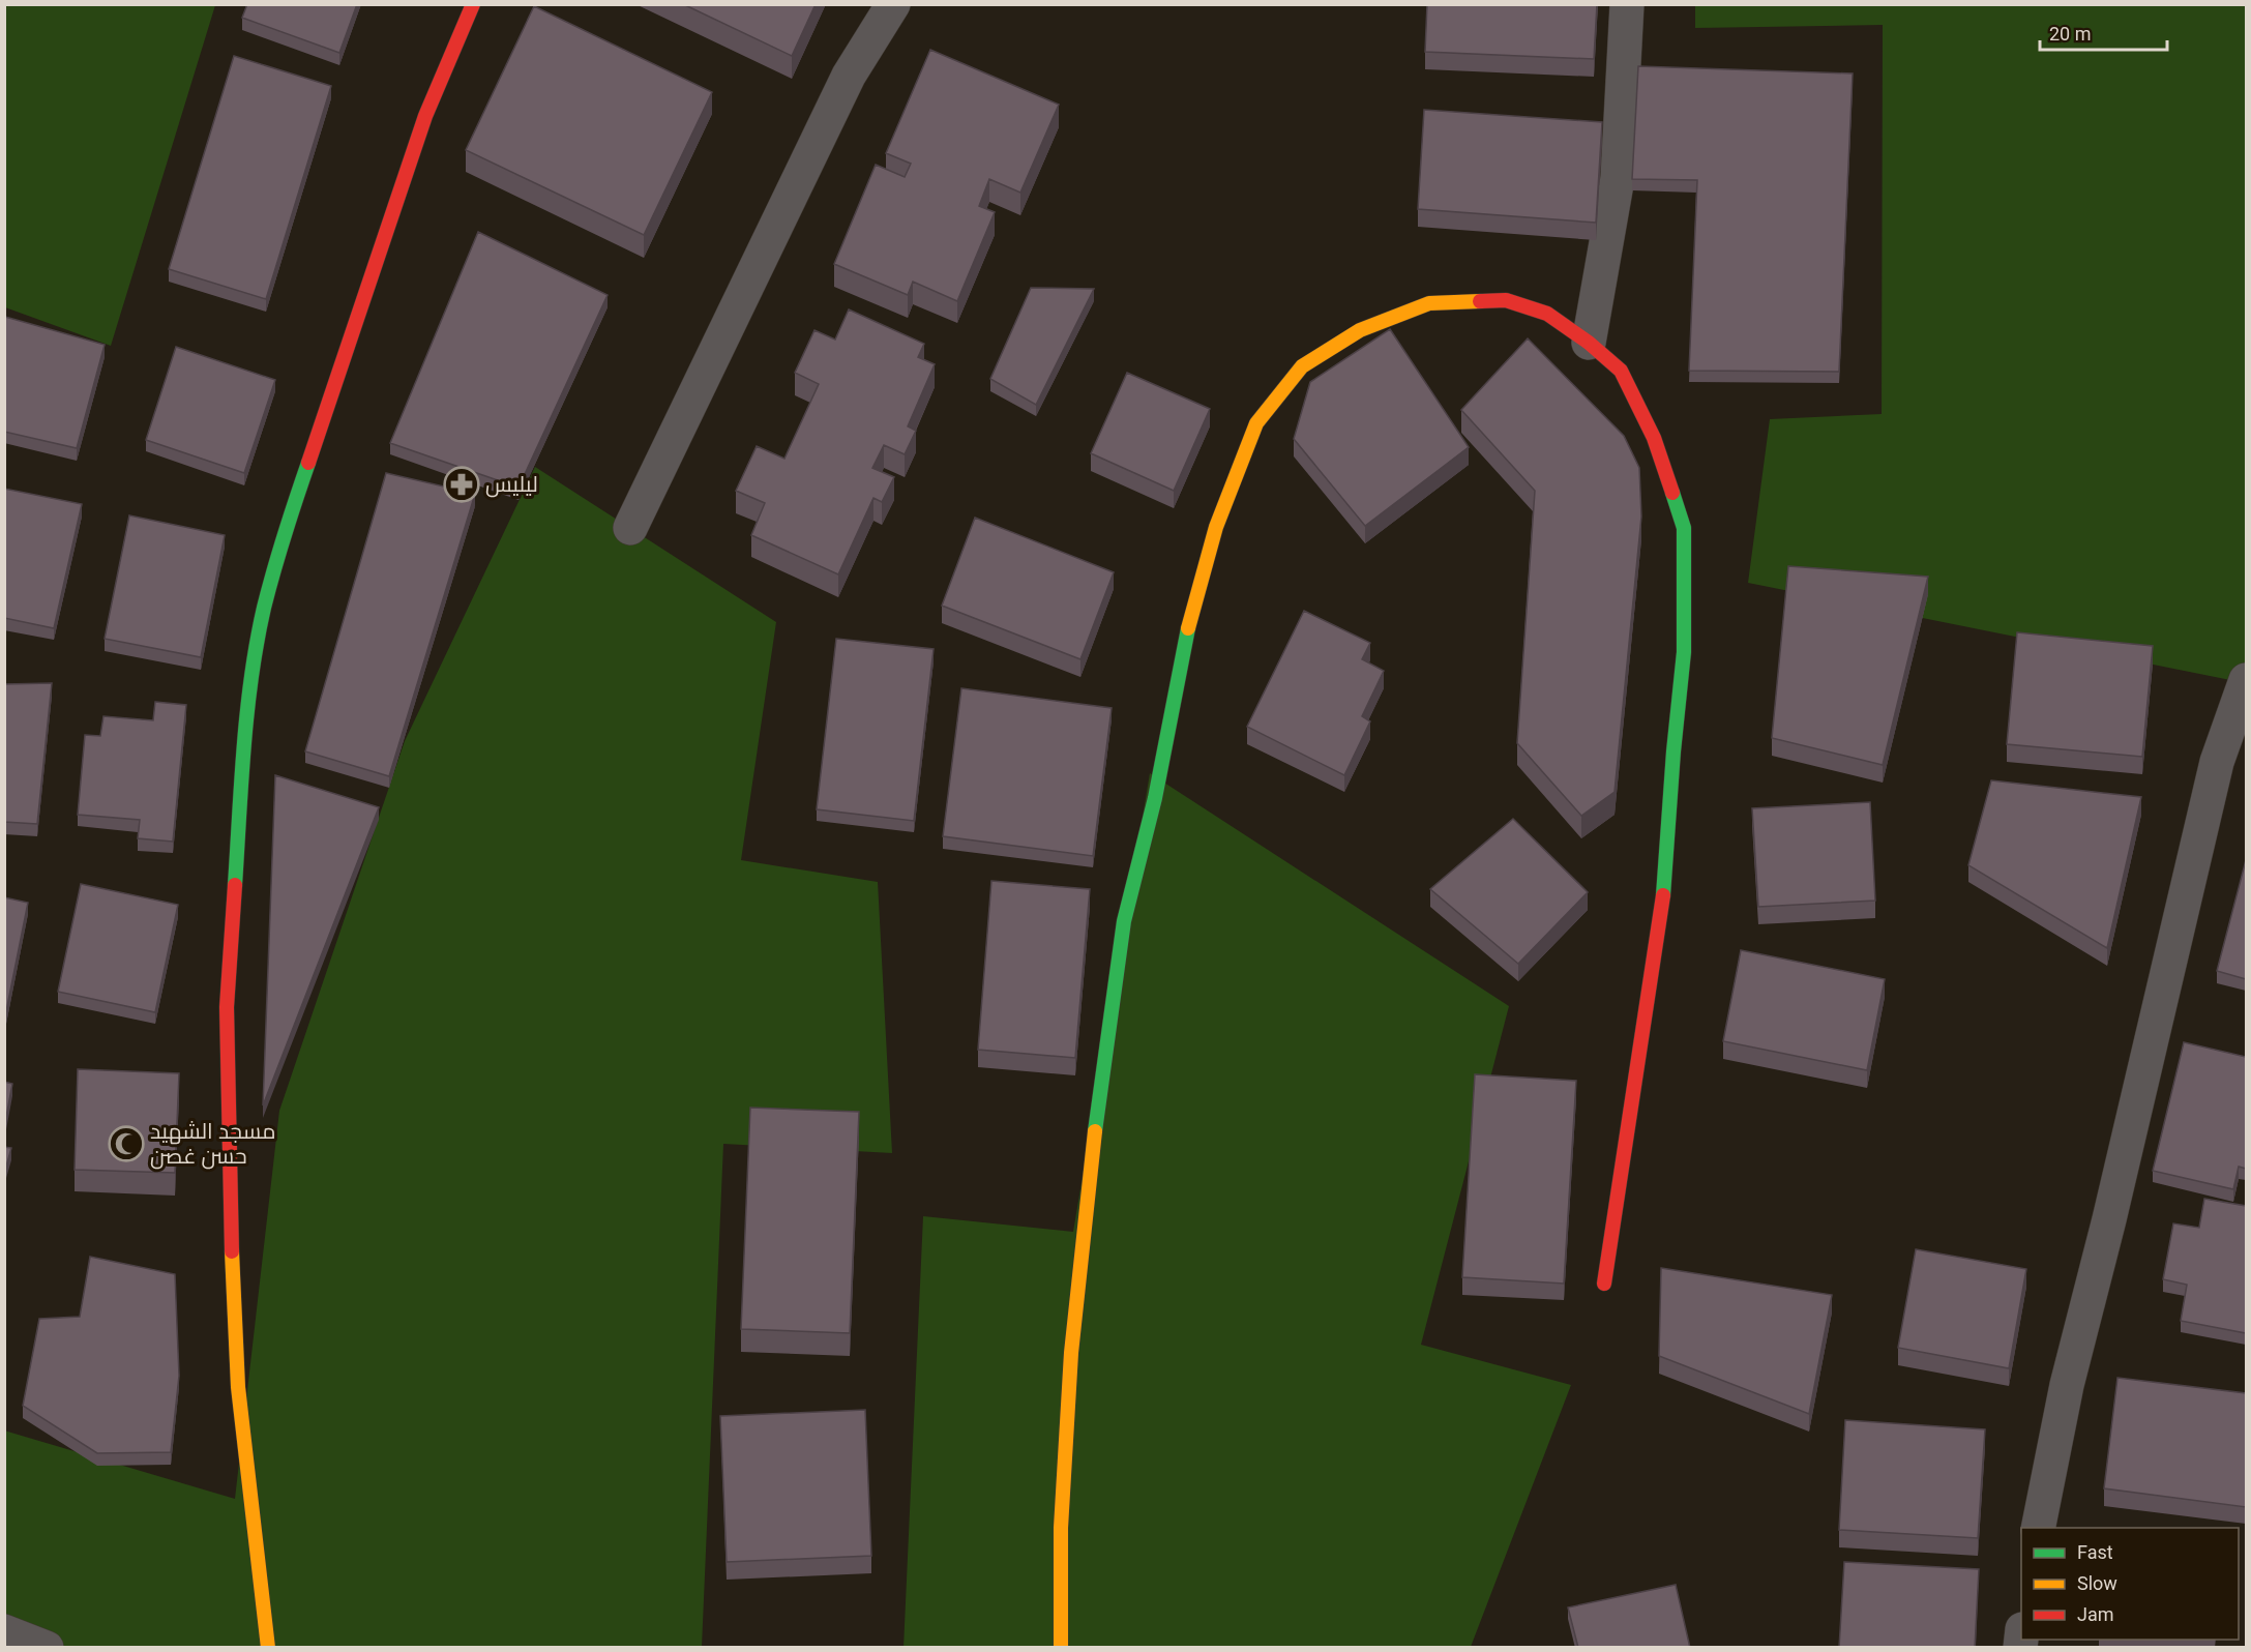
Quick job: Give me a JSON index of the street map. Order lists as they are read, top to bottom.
{
  "places": {
    "pharmacy": ["ليليس"],
    "mosque": ["مسجد الشهيد حسن غصن"]
  },
  "legend": ["Fast", "Slow", "Jam"],
  "scale_bar": "20 m"
}
